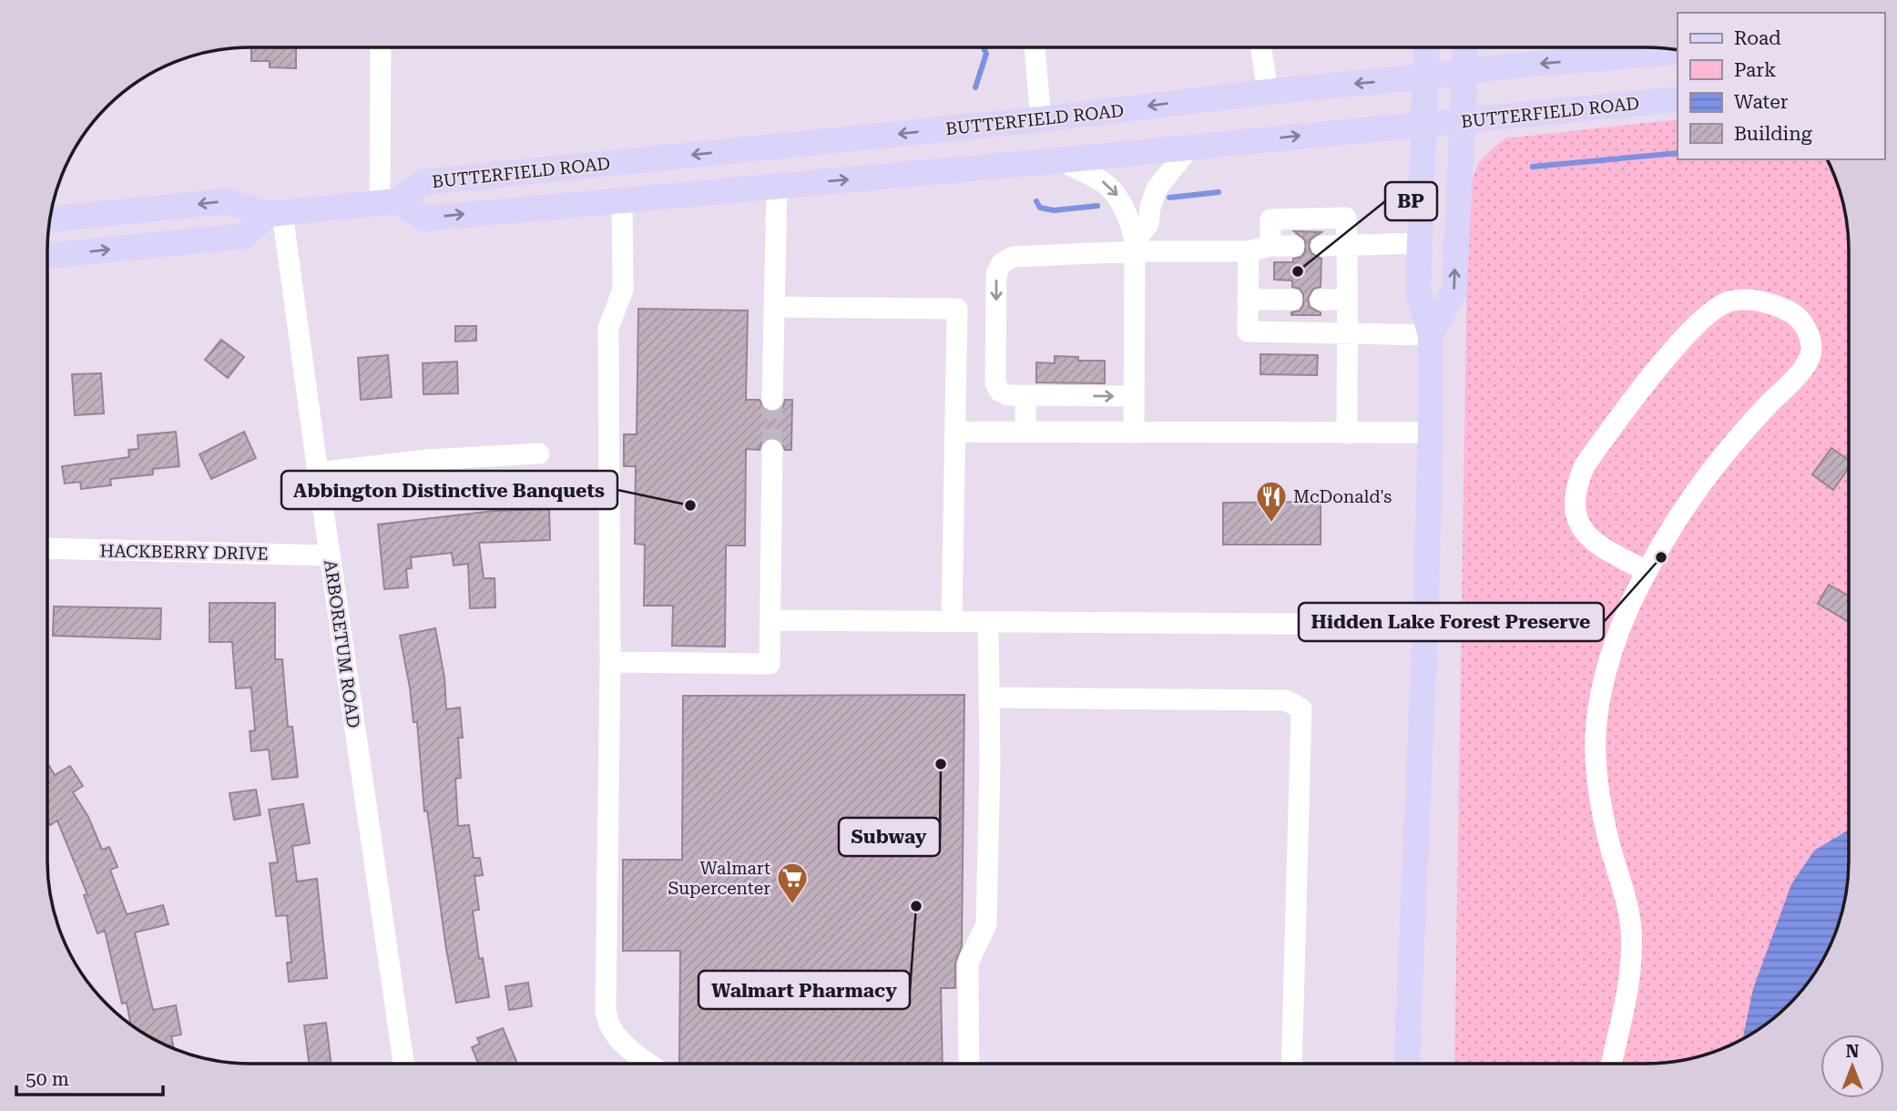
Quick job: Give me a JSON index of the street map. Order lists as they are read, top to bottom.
{
  "streets": {
    "main road": ["BUTTERFIELD ROAD"],
    "street": ["HACKBERRY DRIVE", "ARBORETUM ROAD"]
  },
  "crossings": [
    ["HACKBERRY DRIVE", "ARBORETUM ROAD"]
  ],
  "places": {
    "other": [
      "BP",
      "Abbington Distinctive Banquets",
      "Hidden Lake Forest Preserve",
      "Subway",
      "Walmart Pharmacy"
    ],
    "restaurant": ["McDonald's"],
    "supermarket": ["Walmart Supercenter"]
  },
  "legend": [
    "Road",
    "Park",
    "Water",
    "Building"
  ],
  "scale_bar": "50 m",
  "north": "top"
}
